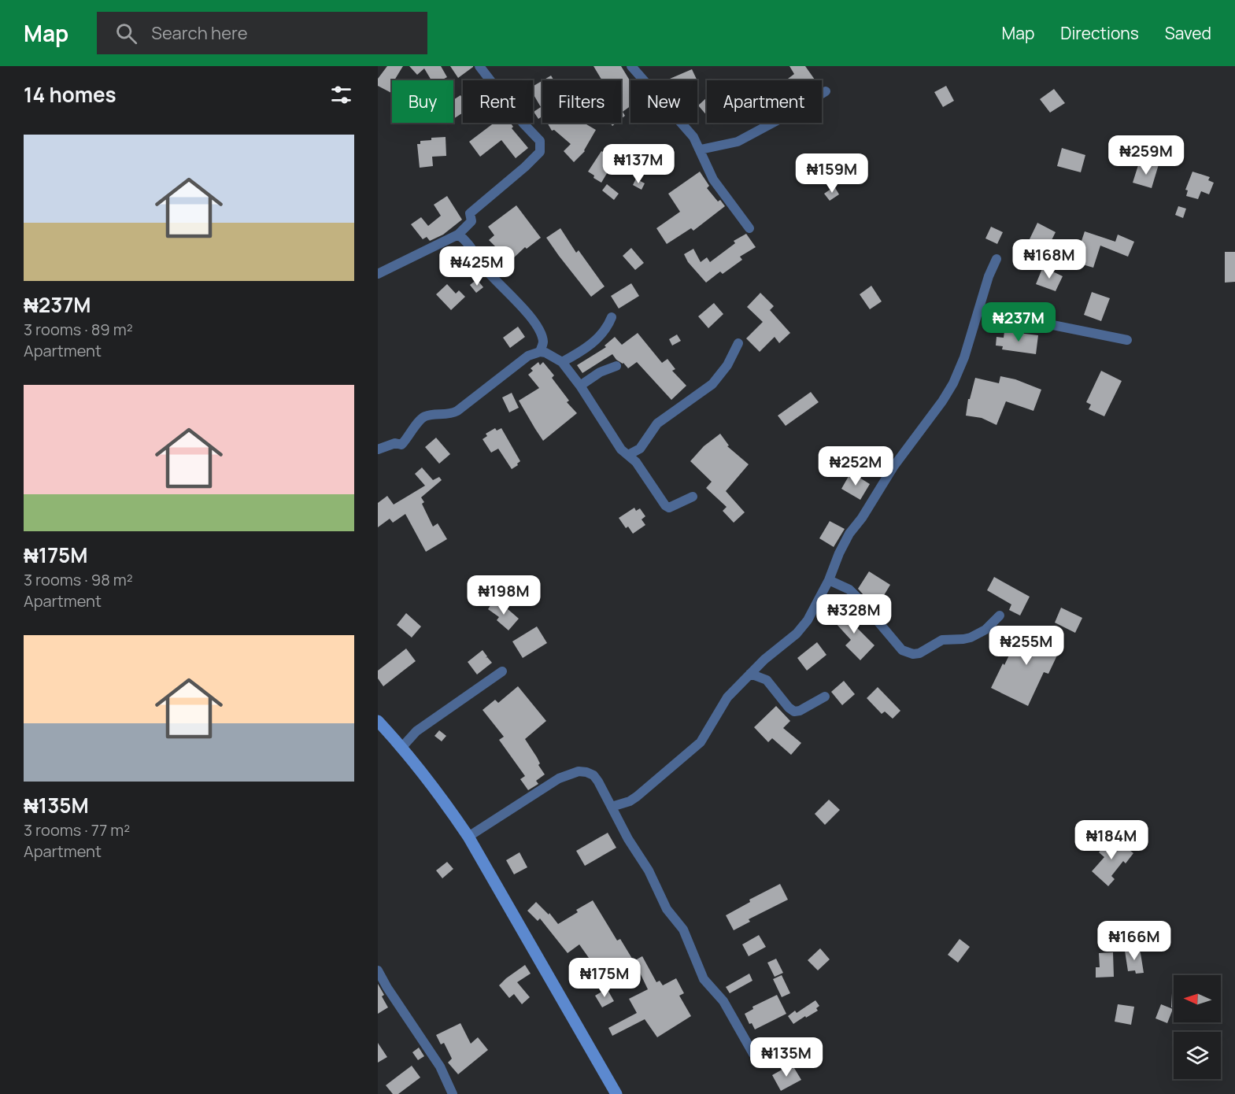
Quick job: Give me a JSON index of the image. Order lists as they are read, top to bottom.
{
  "north": "left",
  "page": {
    "header": "Map",
    "search": "Search here",
    "nav": ["Map", "Directions", "Saved"],
    "heading": "14 homes",
    "chip": [
      "Buy",
      "Rent",
      "Filters",
      "New",
      "Apartment"
    ],
    "list": [
      {
        "name": "₦237M",
        "note": "3 rooms · 89 m² · Apartment"
      },
      {
        "name": "₦175M",
        "note": "3 rooms · 98 m² · Apartment"
      },
      {
        "name": "₦135M",
        "note": "3 rooms · 77 m² · Apartment"
      }
    ],
    "price": [
      "₦259M",
      "₦137M",
      "₦159M",
      "₦168M",
      "₦425M",
      "₦237M",
      "₦252M",
      "₦198M",
      "₦328M",
      "₦255M",
      "₦184M",
      "₦166M",
      "₦175M",
      "₦135M"
    ]
  }
}
